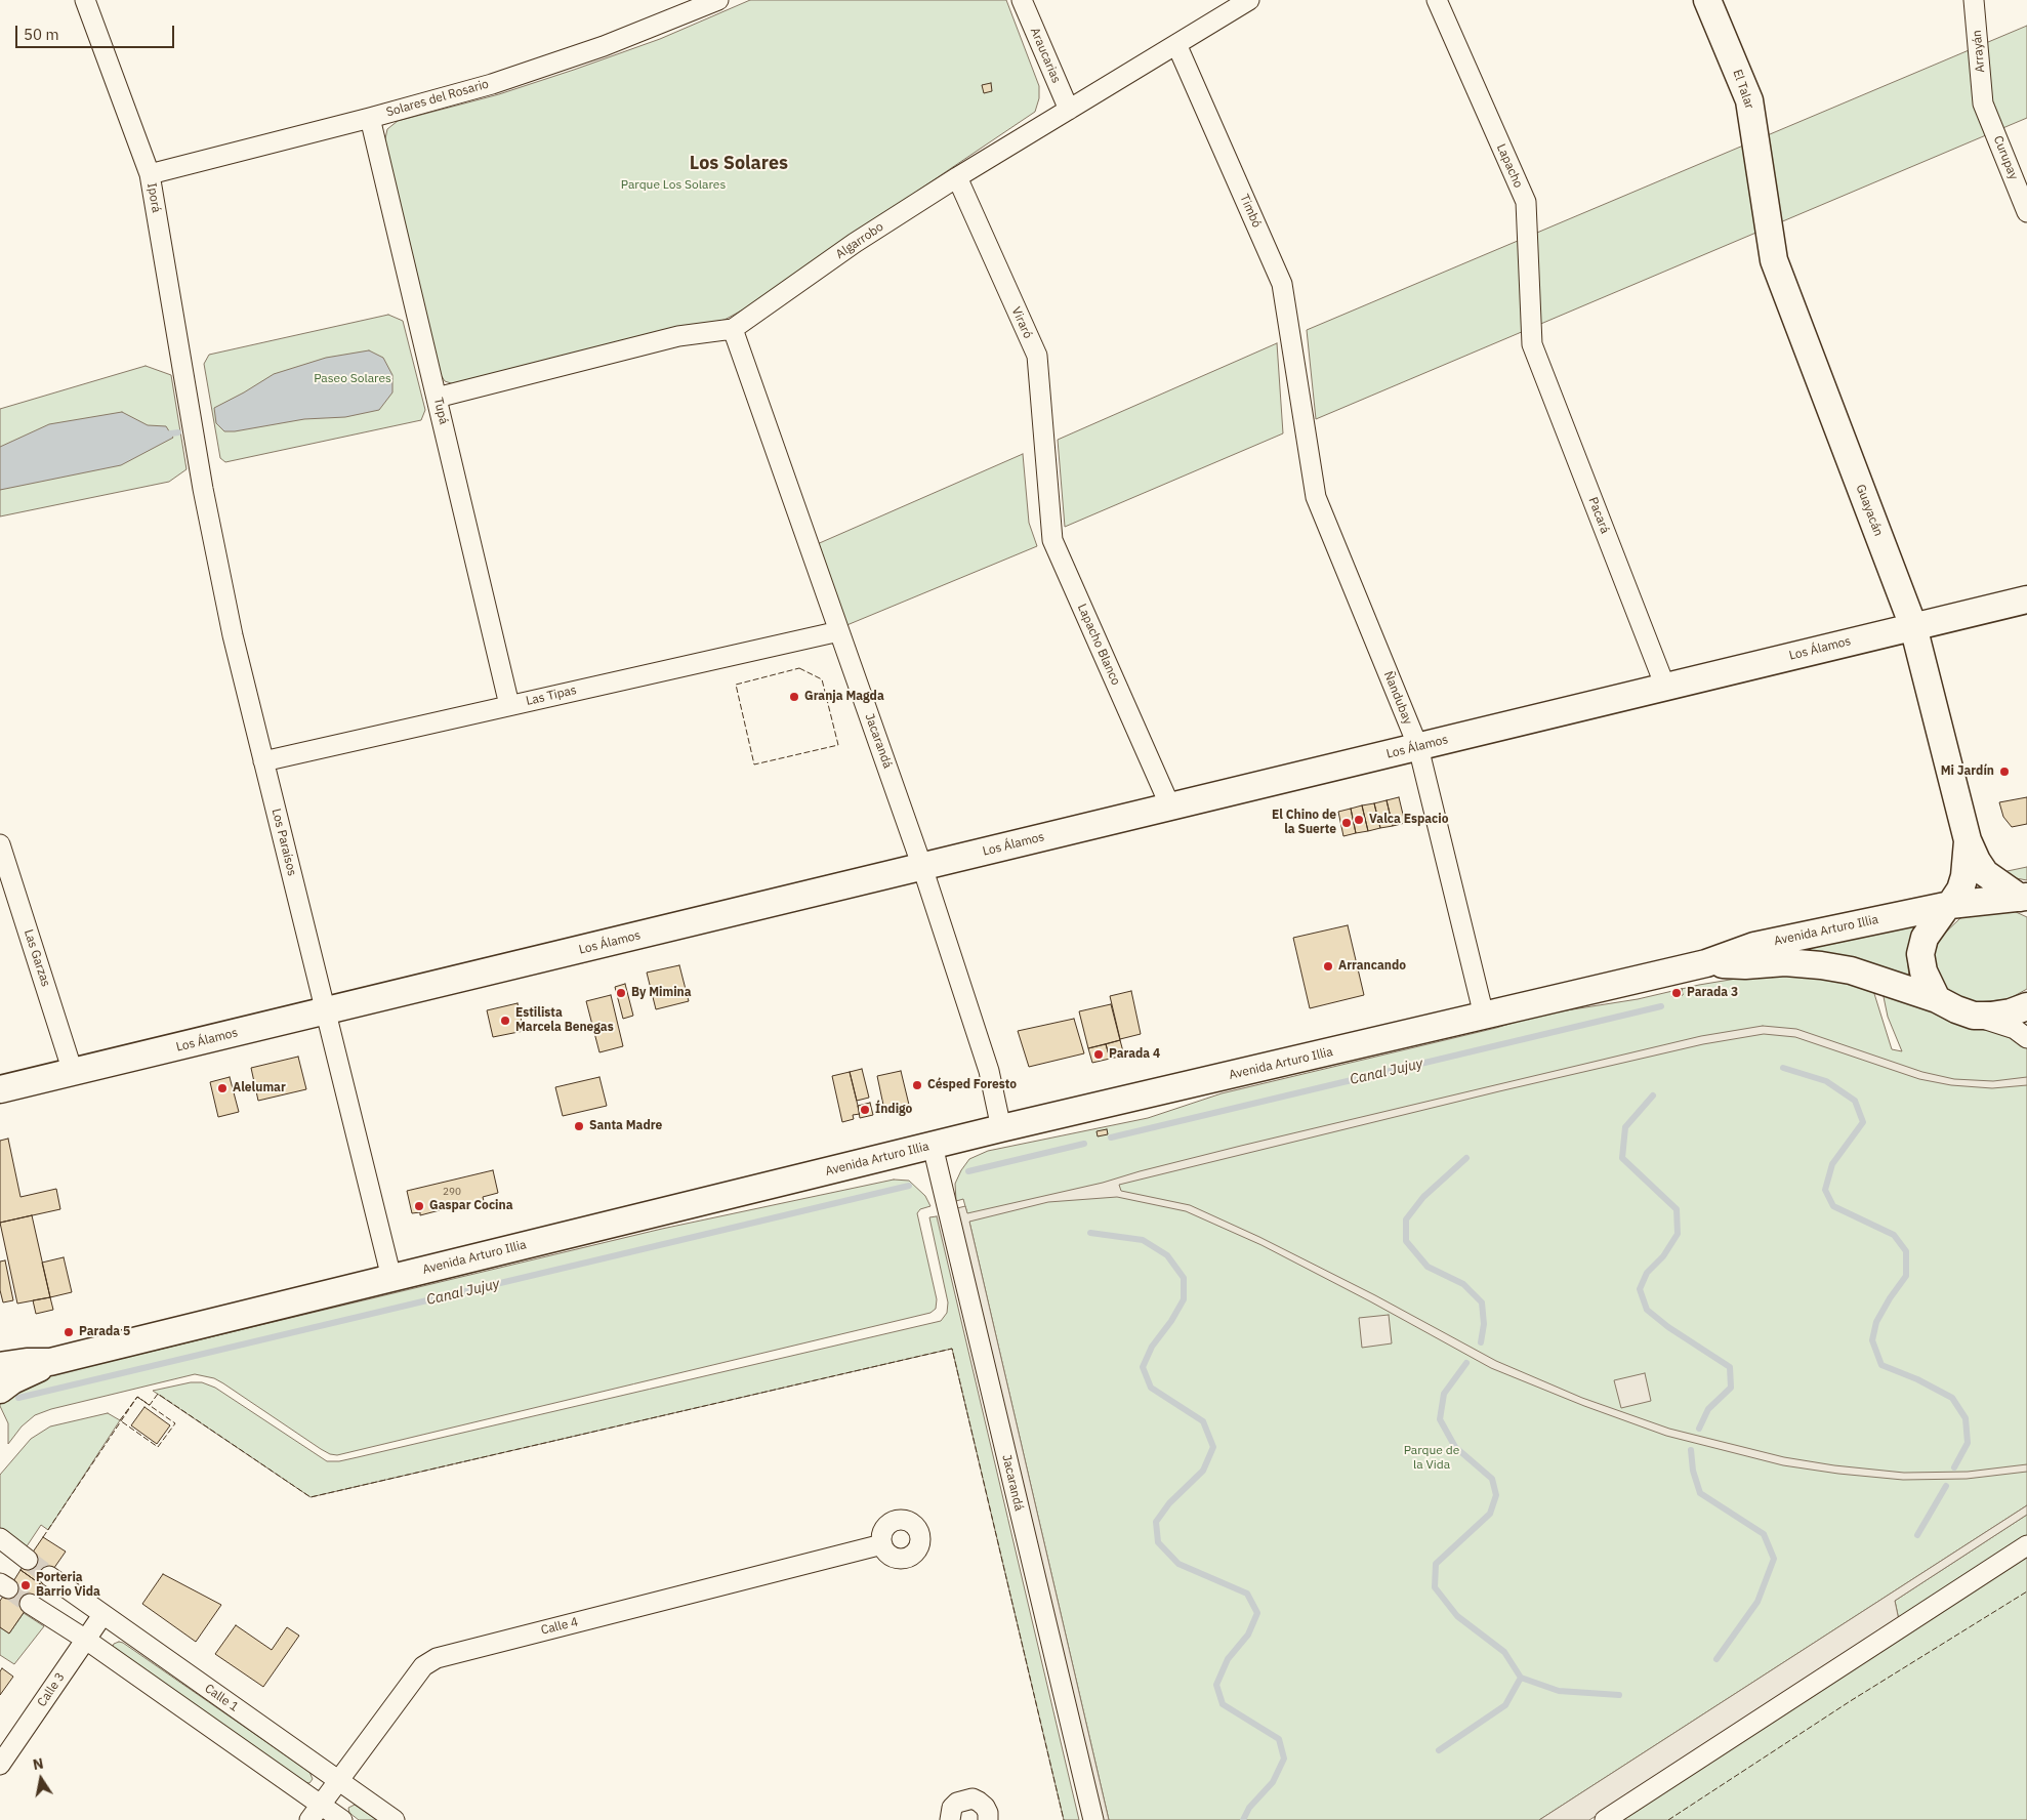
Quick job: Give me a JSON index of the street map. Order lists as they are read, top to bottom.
{
  "streets": {
    "street": [
      "Arrayán",
      "Araucarias",
      "El Talar",
      "Solares del Rosario",
      "Curupay",
      "Lapacho",
      "Iporá",
      "Timbó",
      "Algarrobo",
      "Viraró",
      "Tupá",
      "Guayacán",
      "Pacará",
      "Lapacho Blanco",
      "Los Álamos",
      "Las Tipas",
      "Ñandubay",
      "Jacarandá",
      "Los Paraísos",
      "Avenida Arturo Illia",
      "Las Garzas",
      "Calle 4",
      "Calle 3",
      "Calle 1"
    ]
  },
  "crossings": [
    ["Arrayán", "Curupay"],
    ["Araucarias", "Algarrobo"],
    ["El Talar", "Guayacán"],
    ["Solares del Rosario", "Iporá"],
    ["Solares del Rosario", "Tupá"],
    ["Lapacho", "Pacará"],
    ["Iporá", "Los Paraísos"],
    ["Timbó", "Algarrobo"],
    ["Timbó", "Ñandubay"],
    ["Algarrobo", "Viraró"],
    ["Algarrobo", "Tupá"],
    ["Algarrobo", "Jacarandá"],
    ["Viraró", "Lapacho Blanco"],
    ["Tupá", "Las Tipas"],
    ["Guayacán", "Los Álamos"],
    ["Guayacán", "Avenida Arturo Illia"],
    ["Pacará", "Los Álamos"],
    ["Lapacho Blanco", "Los Álamos"],
    ["Los Álamos", "Ñandubay"],
    ["Los Álamos", "Jacarandá"],
    ["Los Álamos", "Los Paraísos"],
    ["Los Álamos", "Las Garzas"],
    ["Las Tipas", "Jacarandá"],
    ["Las Tipas", "Los Paraísos"],
    ["Ñandubay", "Avenida Arturo Illia"],
    ["Jacarandá", "Avenida Arturo Illia"],
    ["Los Paraísos", "Avenida Arturo Illia"],
    ["Calle 4", "Calle 1"],
    ["Calle 3", "Calle 1"]
  ],
  "districts": ["Los Solares"],
  "water": ["Canal Jujuy"],
  "parks": ["Parque Los Solares", "Paseo Solares", "Parque de la Vida"],
  "places": [
    "Granja Magda",
    "Mi Jardín",
    "Valca Espacio",
    "El Chino de la Suerte",
    "Arrancando",
    "By Mimina",
    "Parada 3",
    "Estilista Marcela Benegas",
    "Parada 4",
    "Césped Foresto",
    "Alelumar",
    "Índigo",
    "Santa Madre",
    "Gaspar Cocina",
    "Parada 5",
    "Porteria Barrio Vida"
  ],
  "house_numbers": ["290"],
  "scale_bar": "50 m",
  "north": "top"
}
